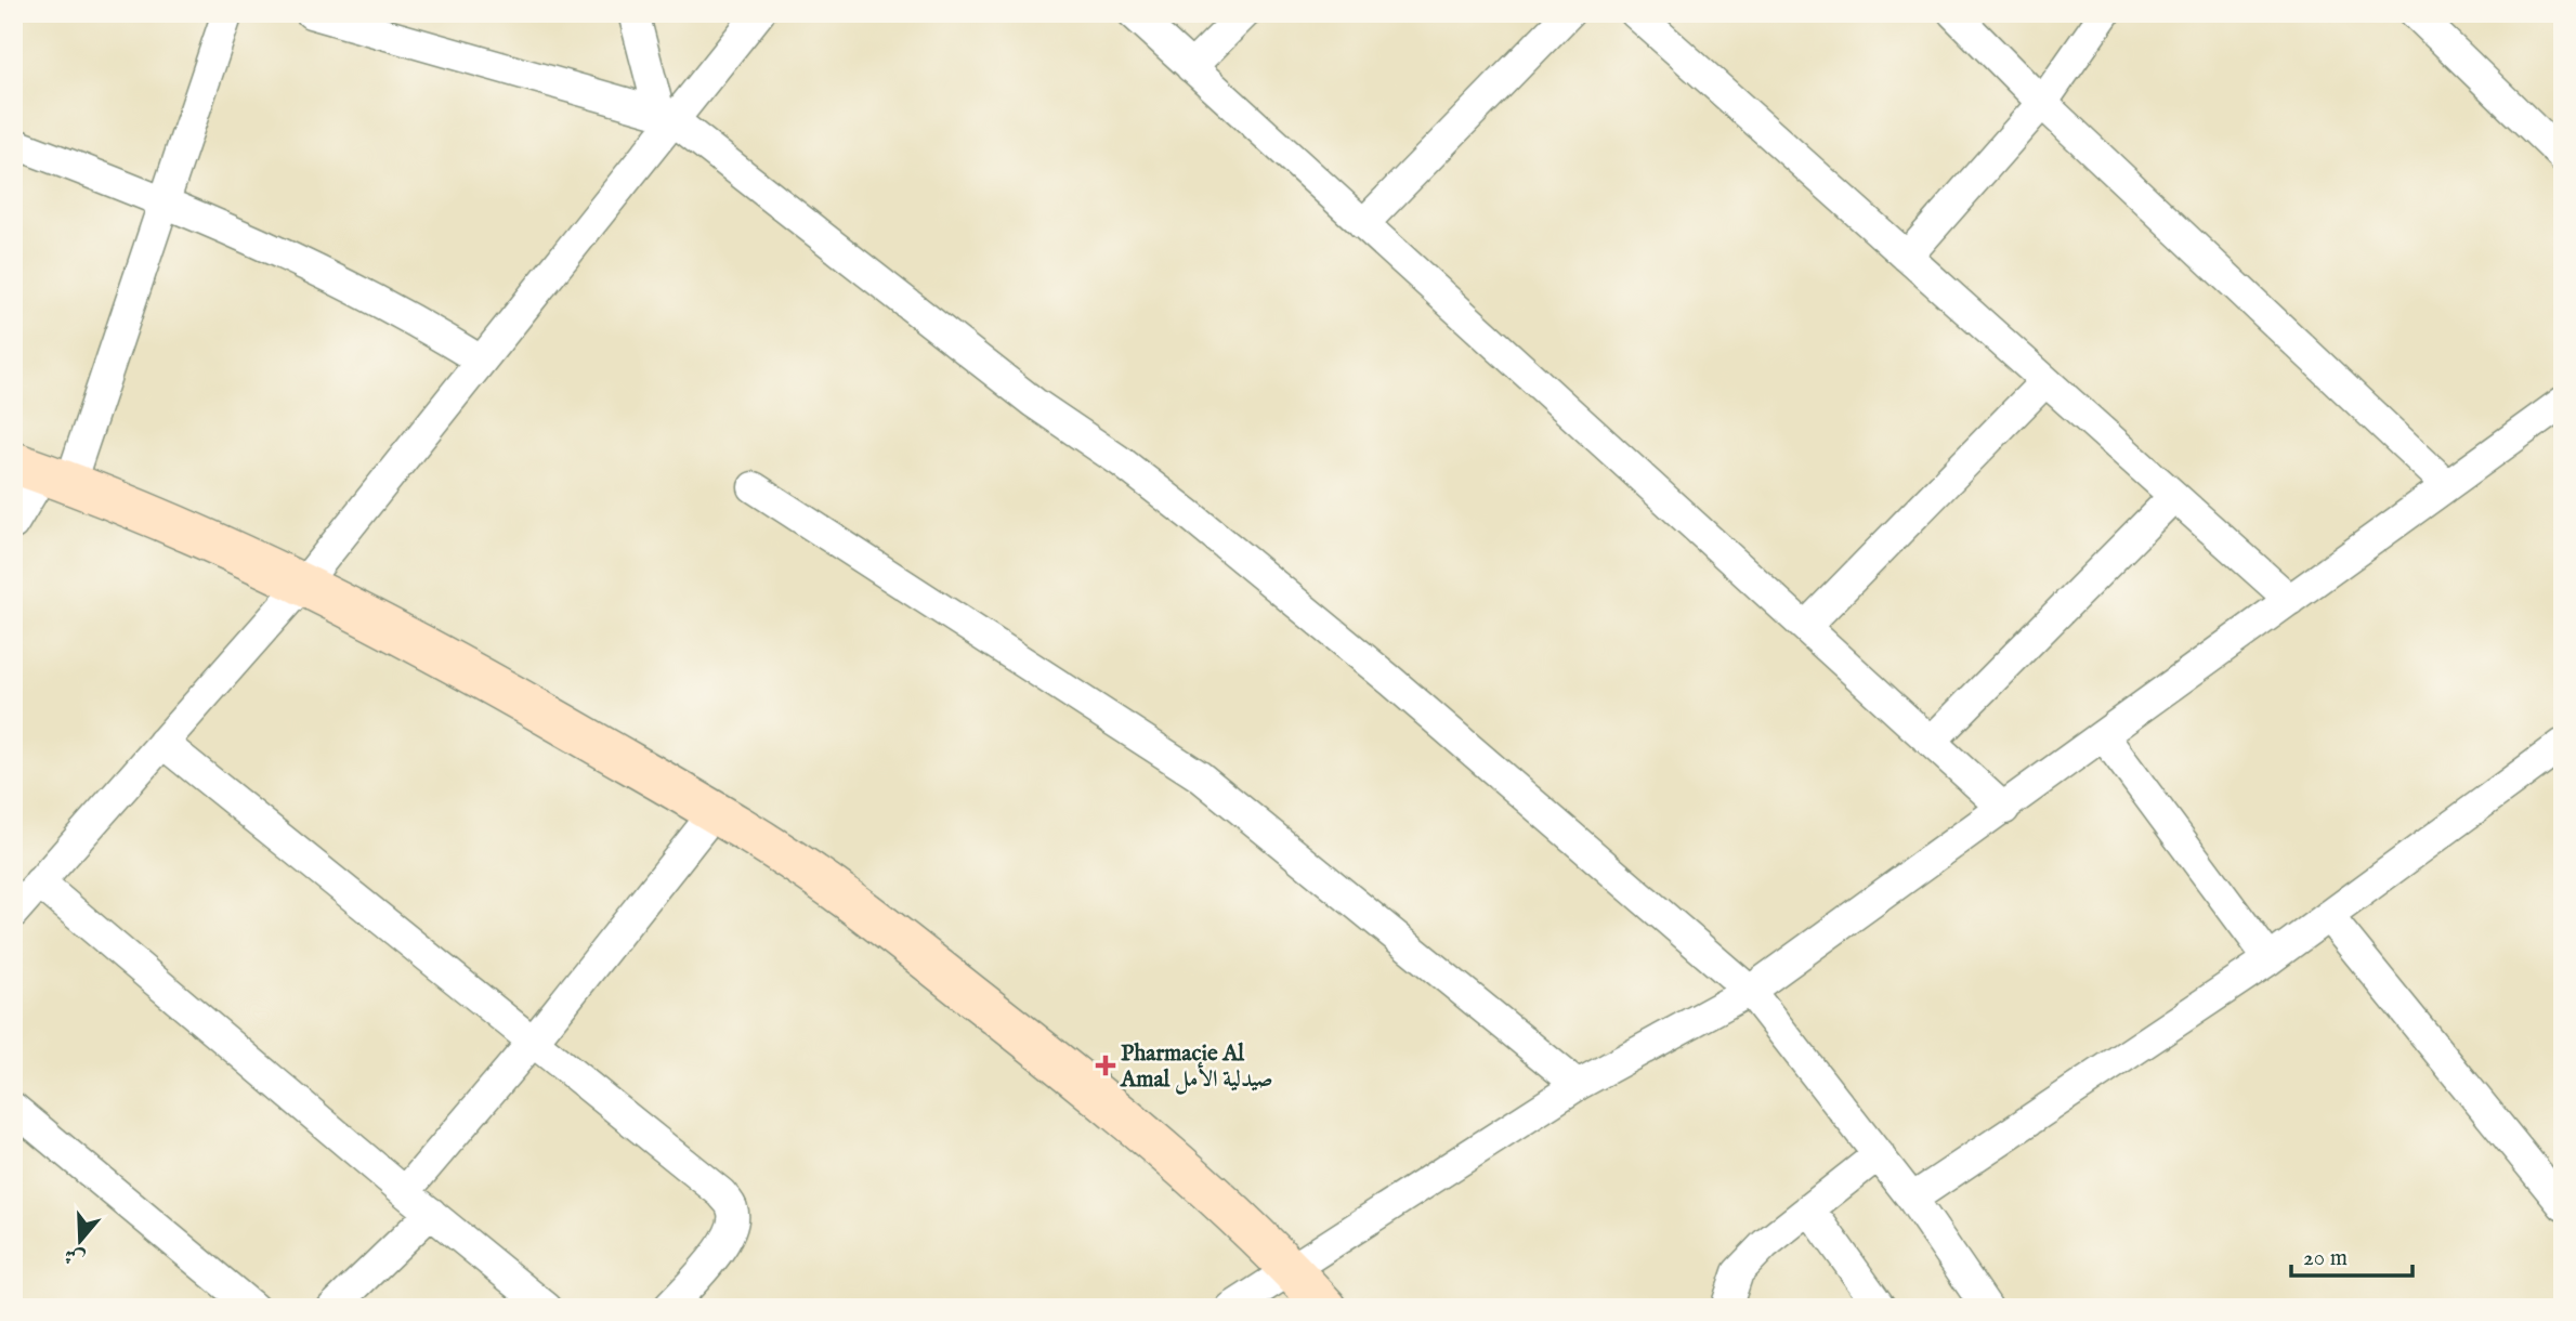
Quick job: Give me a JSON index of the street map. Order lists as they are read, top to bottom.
{
  "places": {
    "health": ["Pharmacie Al Amal صيدلية الأمل"]
  },
  "scale_bar": "20 m",
  "north": "bottom"
}
